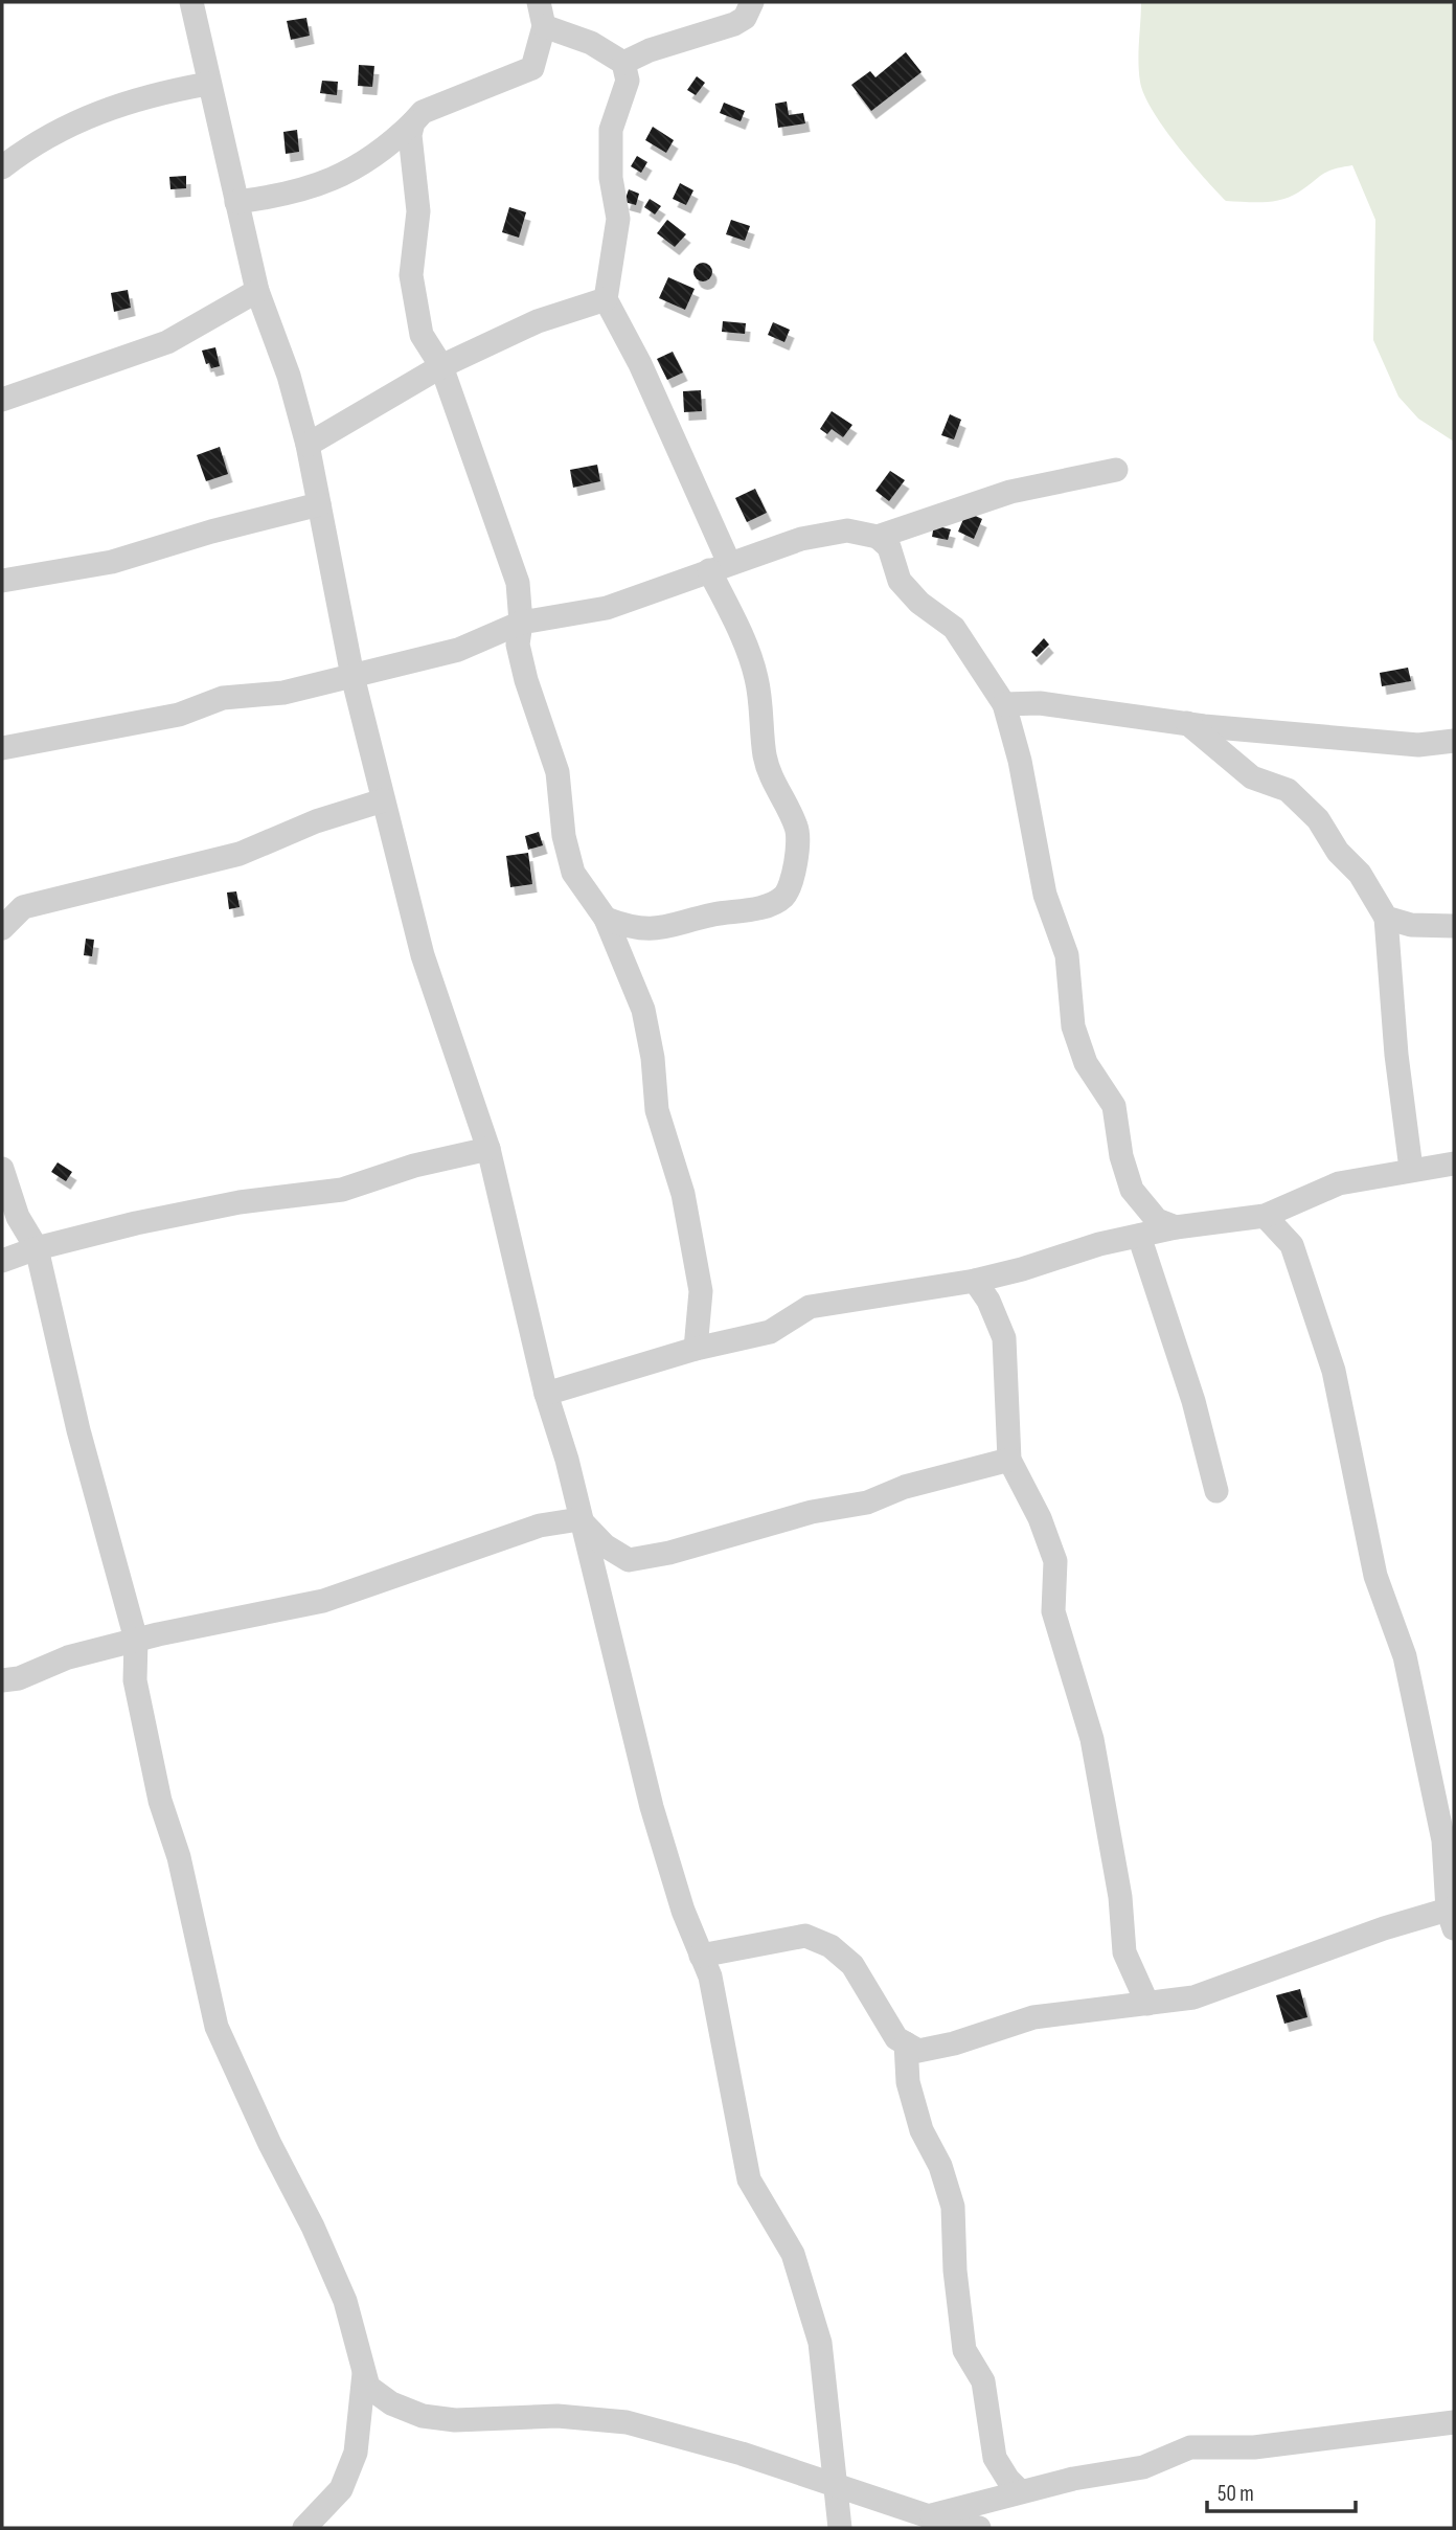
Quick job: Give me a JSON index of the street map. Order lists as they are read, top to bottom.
{
  "scale_bar": "50 m"
}
